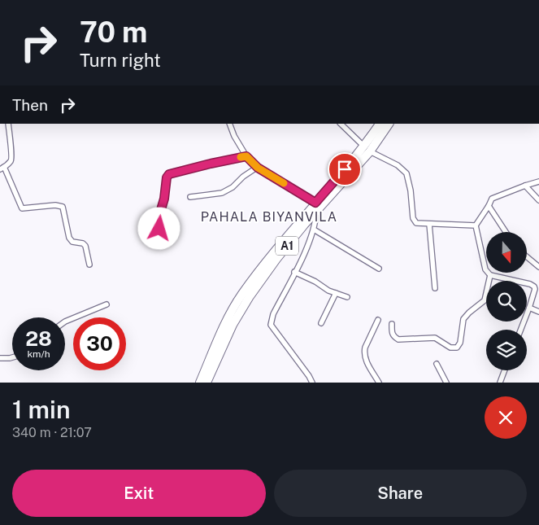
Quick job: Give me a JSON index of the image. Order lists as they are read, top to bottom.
{
  "streets": {
    "highway": ["A1"]
  },
  "districts": ["PAHALA BIYANVILA"],
  "north": "bottom",
  "page": {
    "turn": ["70 m", "Turn right"],
    "then": "Then",
    "speed": "28 km/h",
    "limit": "30",
    "heading": ["1 min", "340 m · 21:07"],
    "buttons": ["Exit", "Share"]
  }
}
